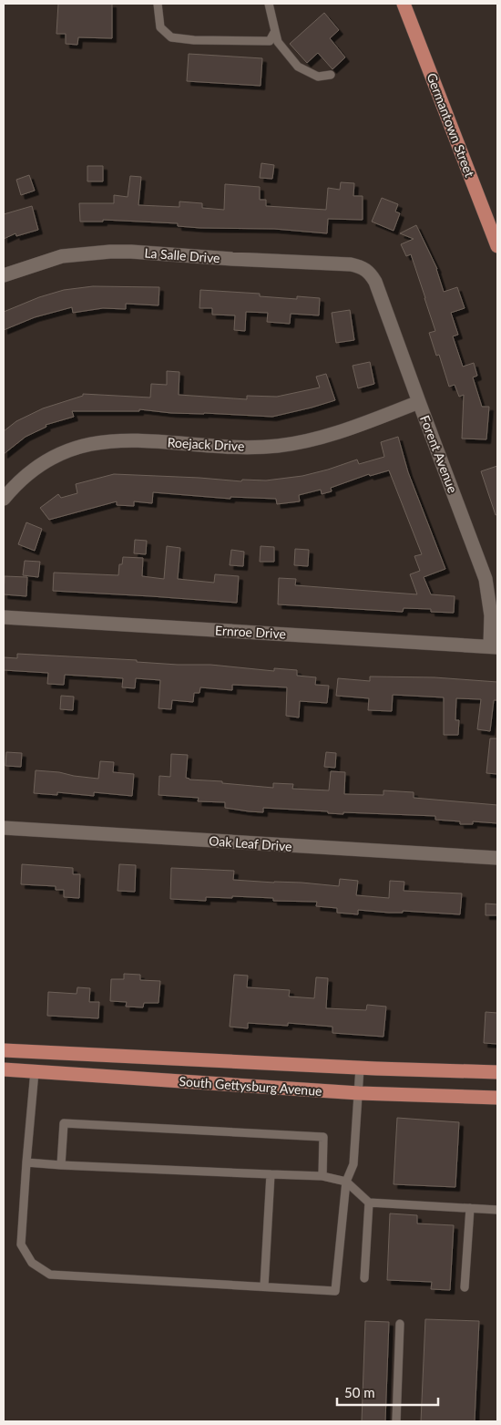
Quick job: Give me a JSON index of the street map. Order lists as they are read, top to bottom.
{
  "streets": {
    "main road": ["Germantown Street", "South Gettysburg Avenue"],
    "street": [
      "La Salle Drive",
      "Roejack Drive",
      "Forent Avenue",
      "Ernroe Drive",
      "Oak Leaf Drive"
    ]
  },
  "crossings": [
    ["La Salle Drive", "Forent Avenue"],
    ["Roejack Drive", "Forent Avenue"],
    ["Forent Avenue", "Ernroe Drive"]
  ],
  "scale_bar": "50 m"
}
